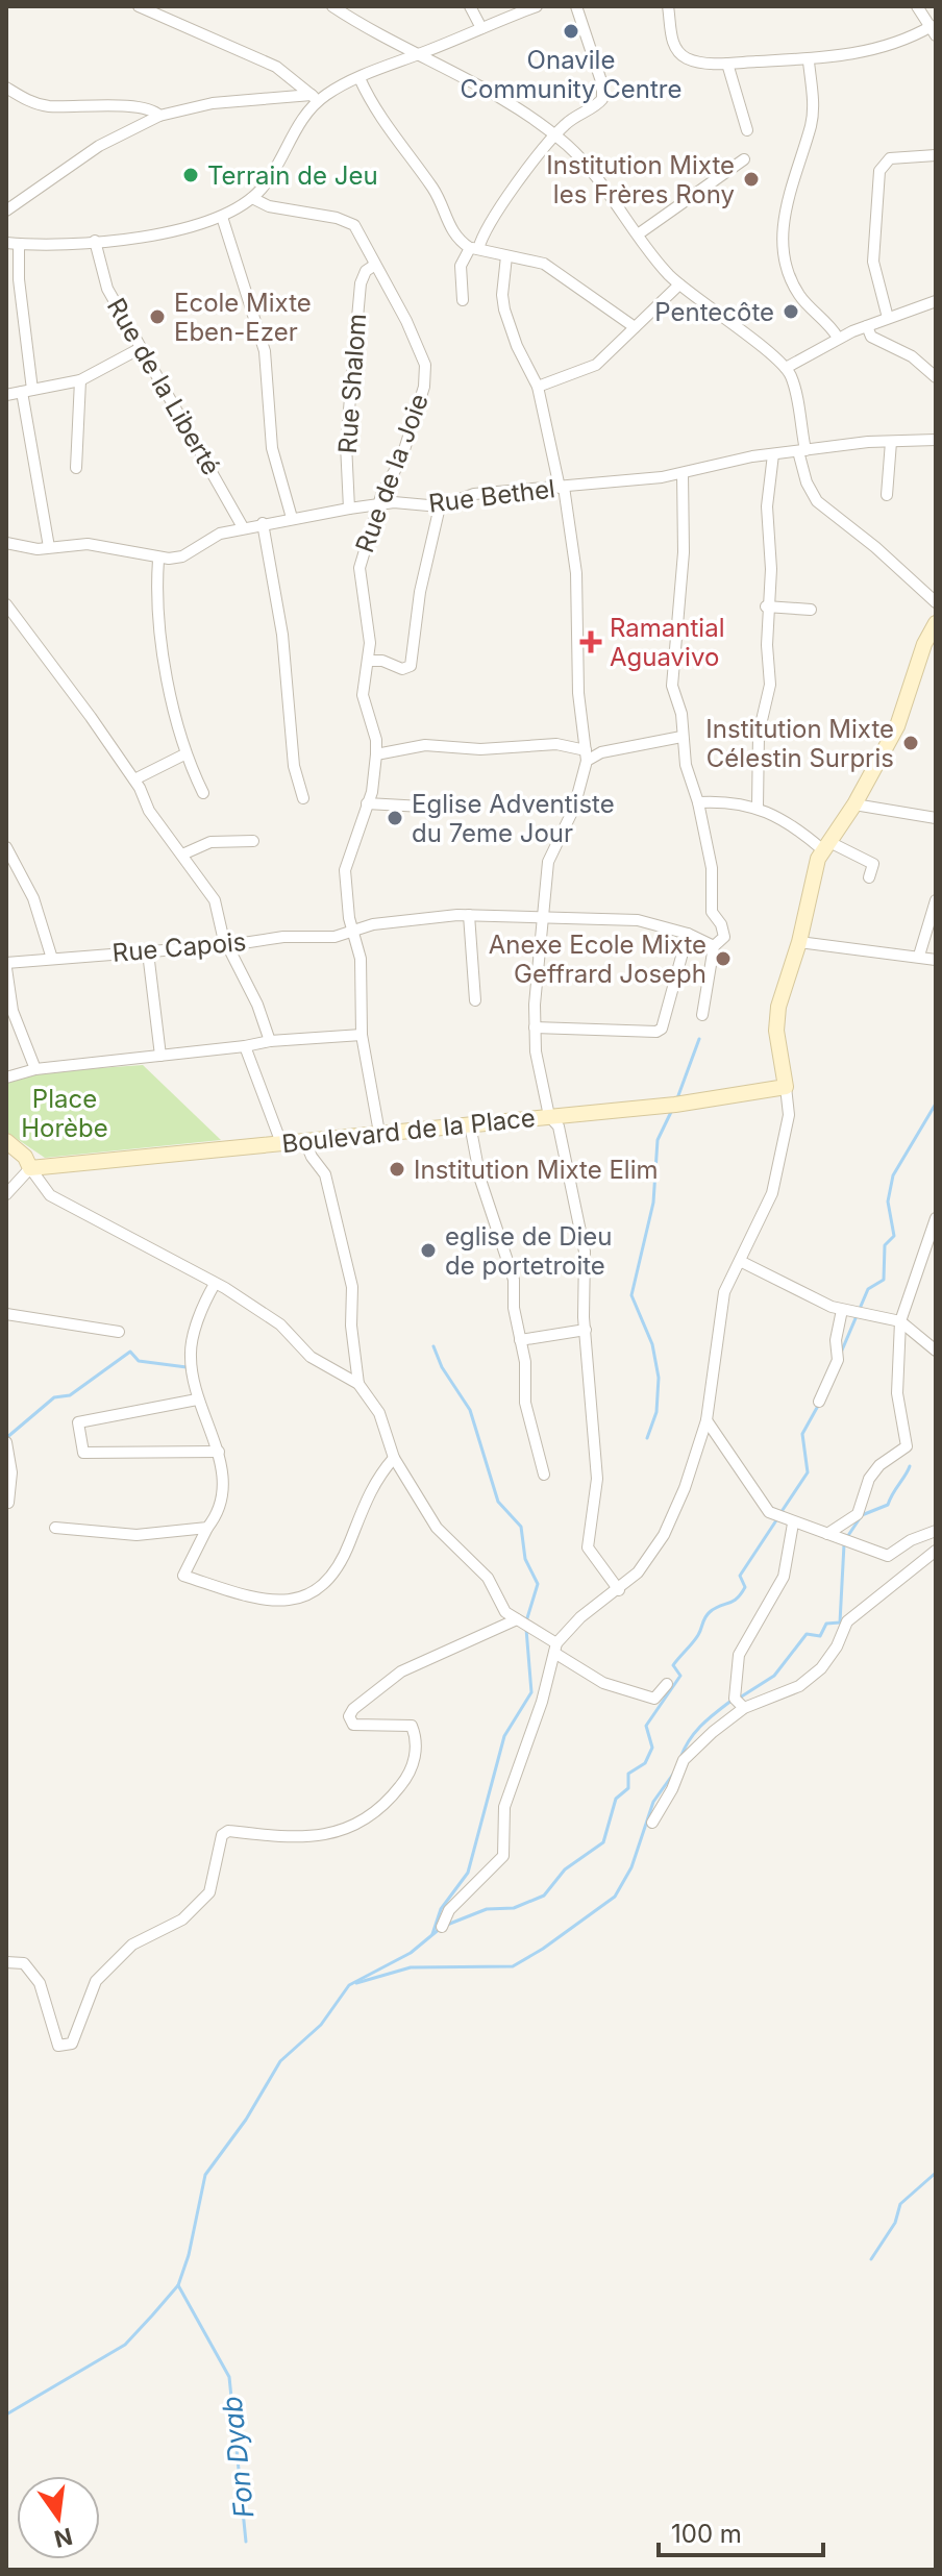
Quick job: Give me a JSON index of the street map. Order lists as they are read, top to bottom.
{
  "streets": {
    "street": [
      "Rue Shalom",
      "Rue de la Liberté",
      "Rue de la Joie",
      "Rue Bethel",
      "Rue Capois",
      "Boulevard de la Place"
    ]
  },
  "crossings": [
    ["Rue Shalom", "Rue de la Joie"],
    ["Rue Shalom", "Rue Bethel"],
    ["Rue de la Liberté", "Rue Bethel"],
    ["Rue de la Joie", "Rue Bethel"],
    ["Rue de la Joie", "Rue Capois"],
    ["Rue de la Joie", "Boulevard de la Place"]
  ],
  "water": ["Fon Dyab"],
  "parks": ["Place Horèbe"],
  "places": {
    "other": [
      "Onavile Community Centre",
      "Terrain de Jeu",
      "Institution Mixte les Frères Rony",
      "Pentecôte",
      "Ecole Mixte Eben-Ezer",
      "Institution Mixte Célestin Surpris",
      "Eglise Adventiste du 7eme Jour",
      "Anexe Ecole Mixte Geffrard Joseph",
      "Institution Mixte Elim",
      "eglise de Dieu de portetroite"
    ],
    "health": ["Ramantial Aguavivo"]
  },
  "scale_bar": "100 m",
  "north": "bottom"
}
